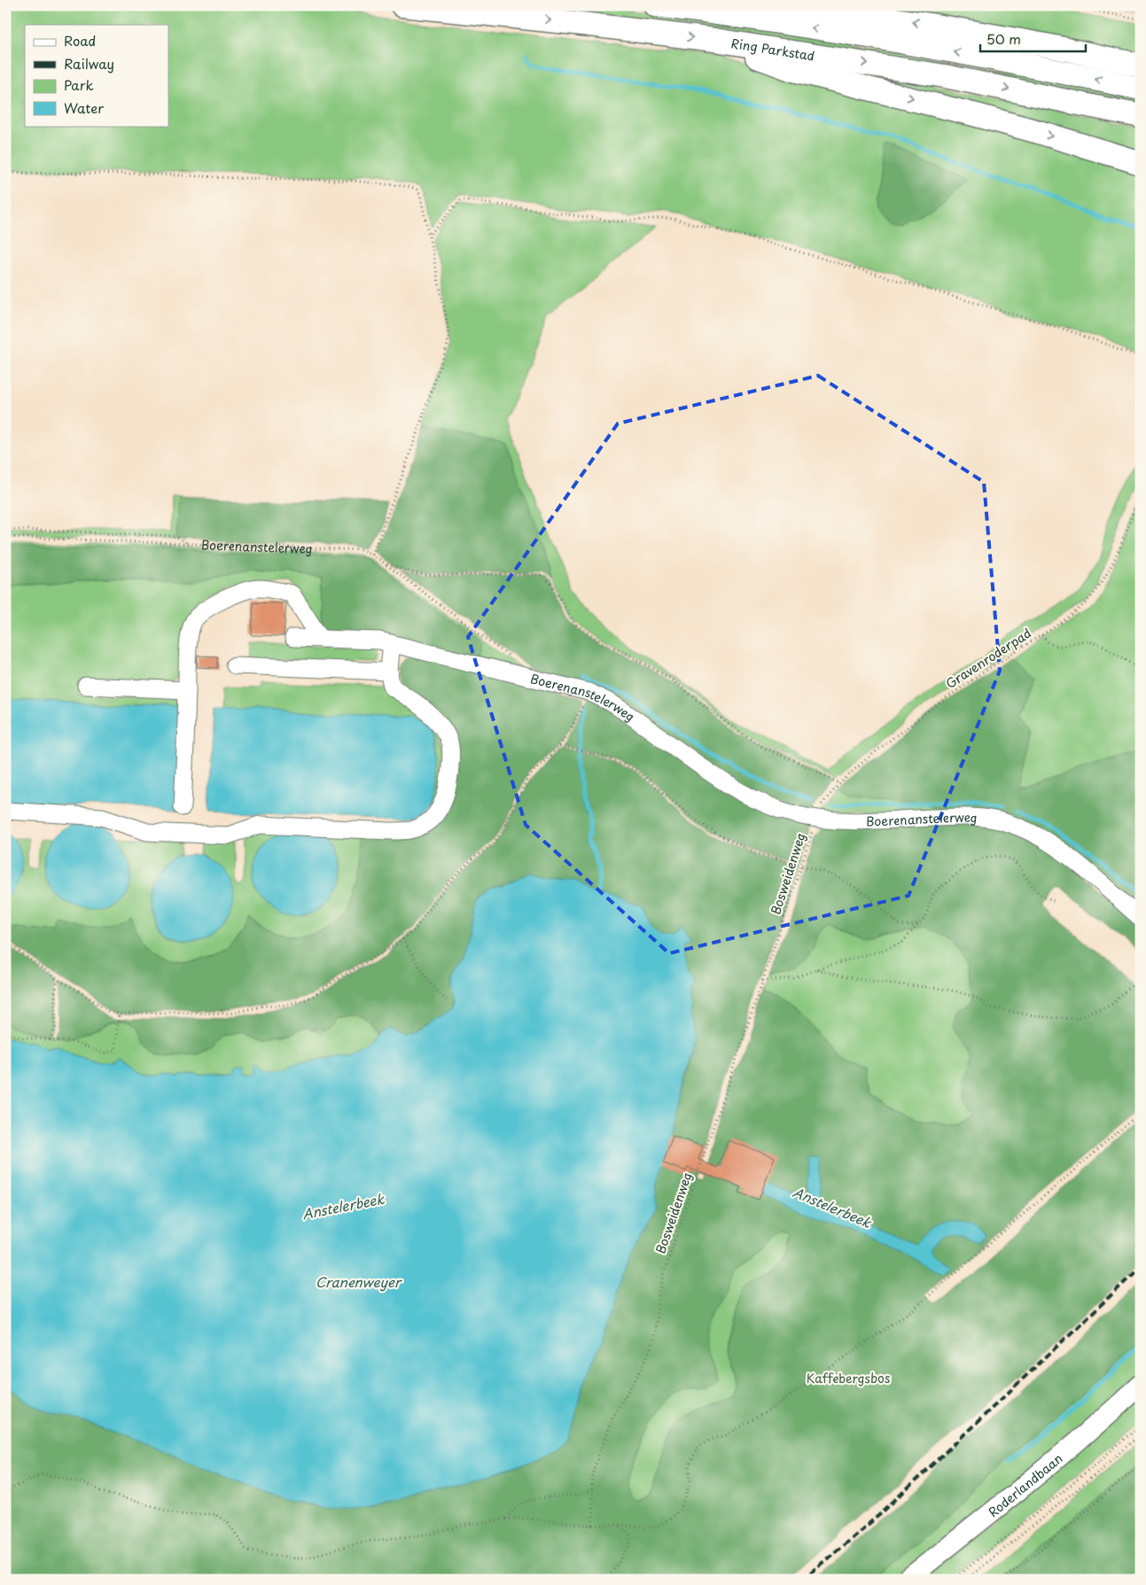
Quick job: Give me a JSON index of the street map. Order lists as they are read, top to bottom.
{
  "streets": {
    "highway": ["Ring Parkstad"],
    "main road": ["Roderlandbaan"],
    "street": ["Boerenanstelerweg"],
    "path": ["Gravenroderpad", "Bosweidenweg"]
  },
  "crossings": [
    ["Boerenanstelerweg", "Gravenroderpad"],
    ["Boerenanstelerweg", "Bosweidenweg"],
    ["Gravenroderpad", "Bosweidenweg"]
  ],
  "water": ["Anstelerbeek", "Cranenweyer"],
  "parks": ["Kaffebergsbos"],
  "legend": [
    "Road",
    "Railway",
    "Park",
    "Water"
  ],
  "scale_bar": "50 m"
}
